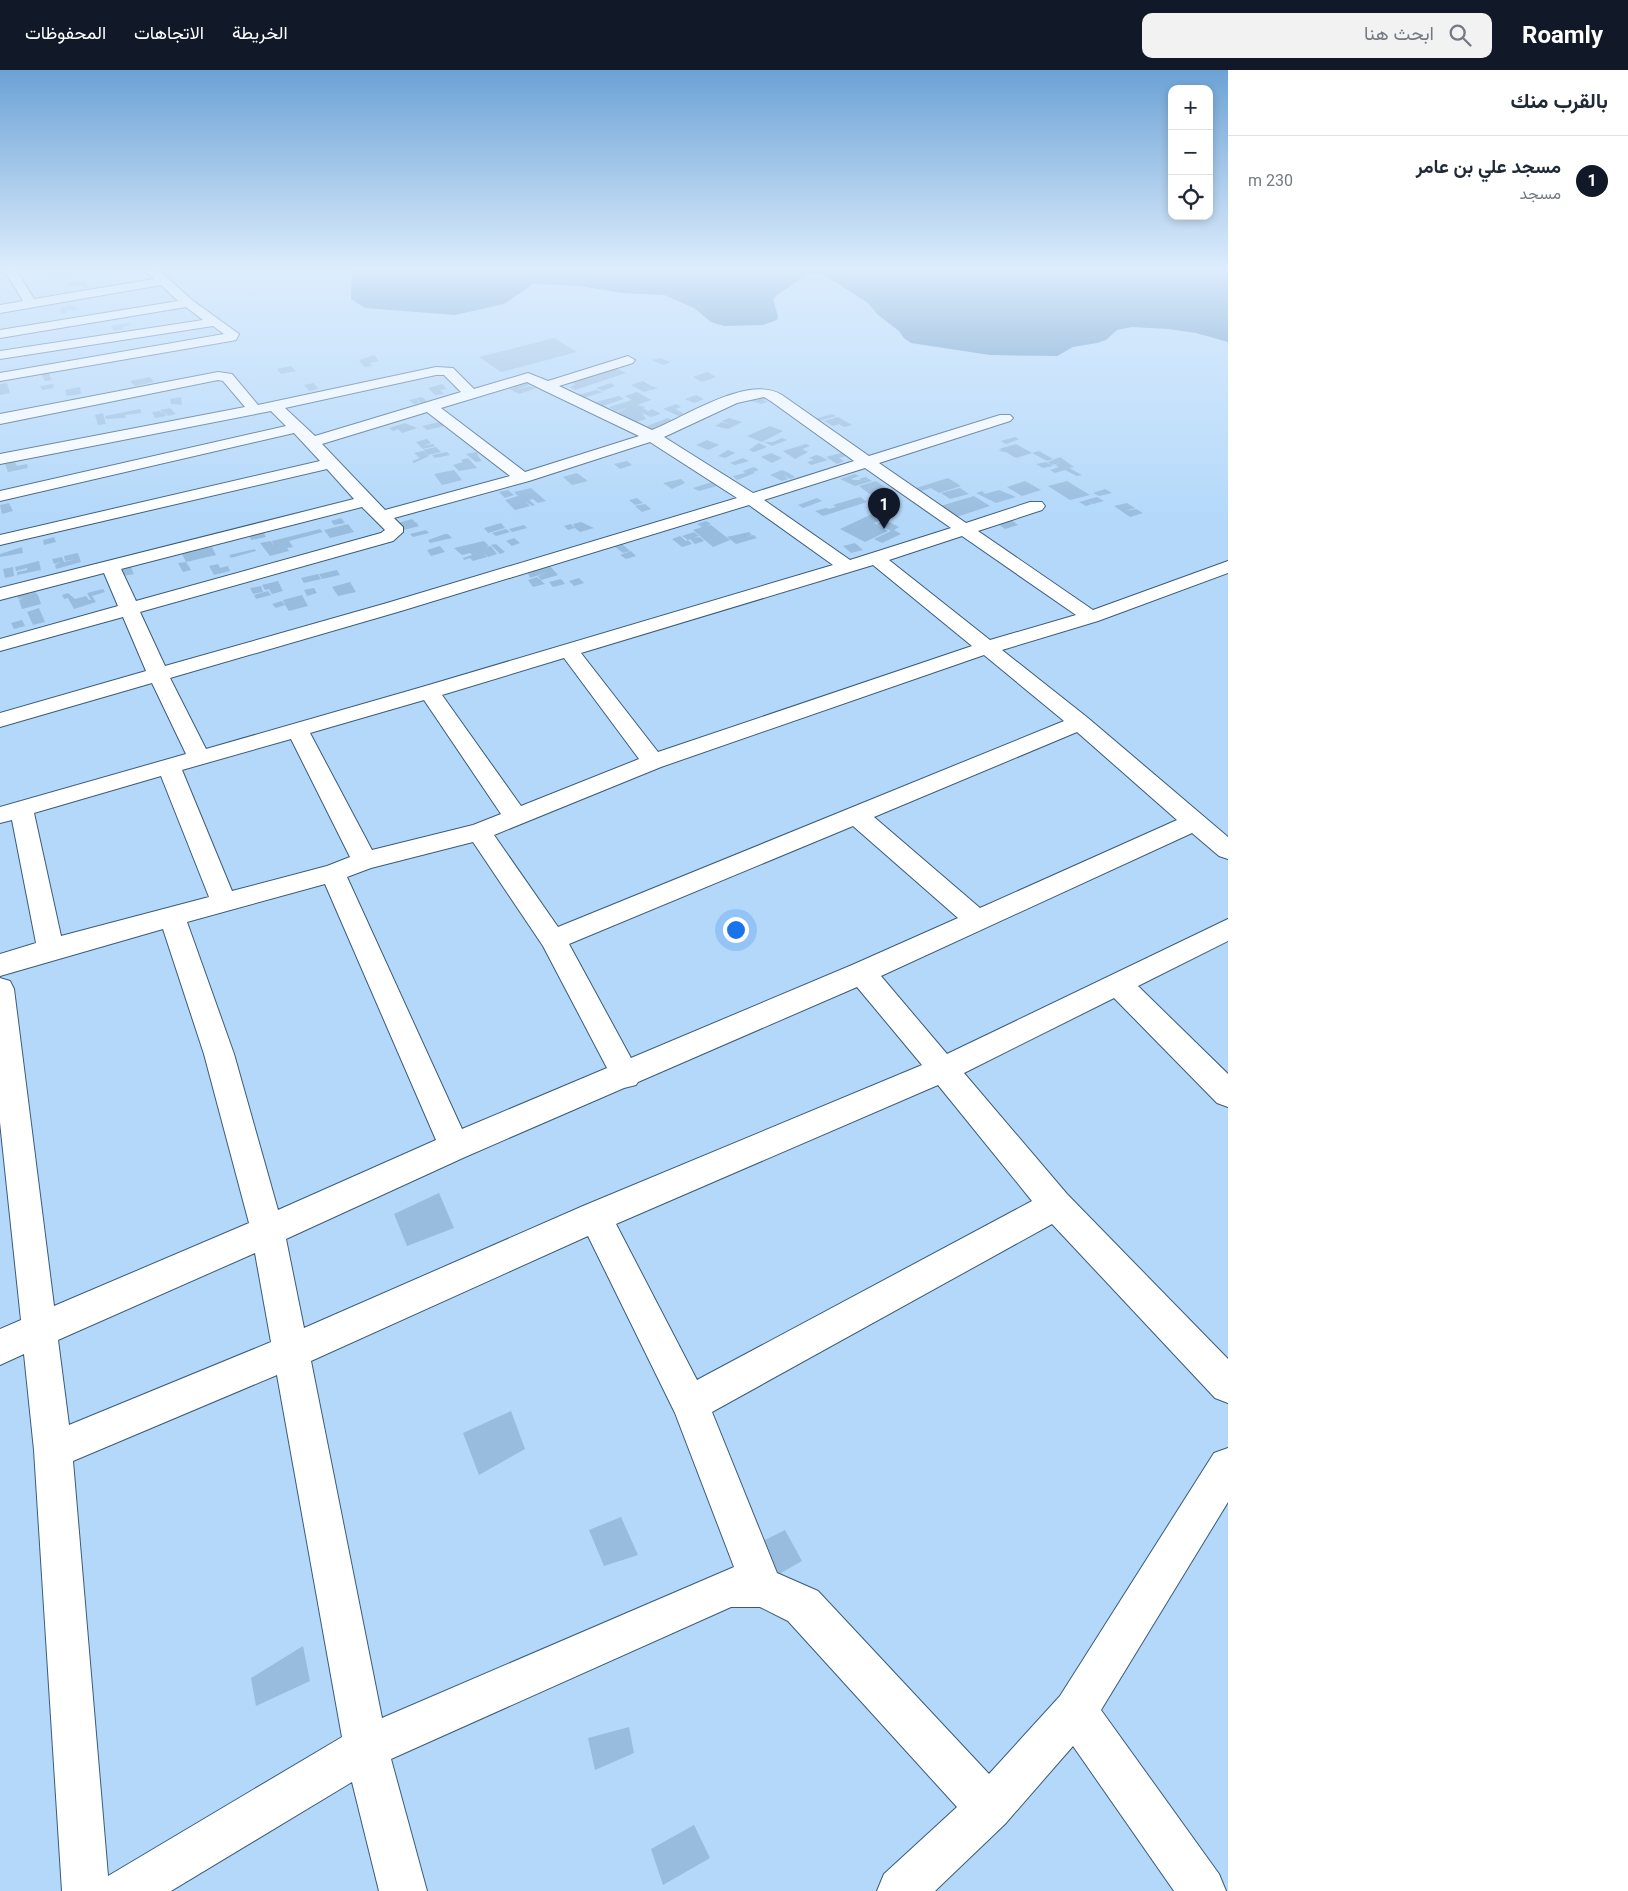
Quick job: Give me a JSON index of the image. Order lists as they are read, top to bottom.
{
  "page": {
    "header": "Roamly",
    "search": "ابحث هنا",
    "nav": ["الخريطة", "الاتجاهات", "المحفوظات"],
    "heading": "بالقرب منك",
    "map_buttons": ["+", "−"],
    "list": [
      {
        "mark": "1",
        "name": "مسجد علي بن عامر",
        "note": "مسجد",
        "value": "230 m"
      }
    ],
    "pins": "1"
  }
}
